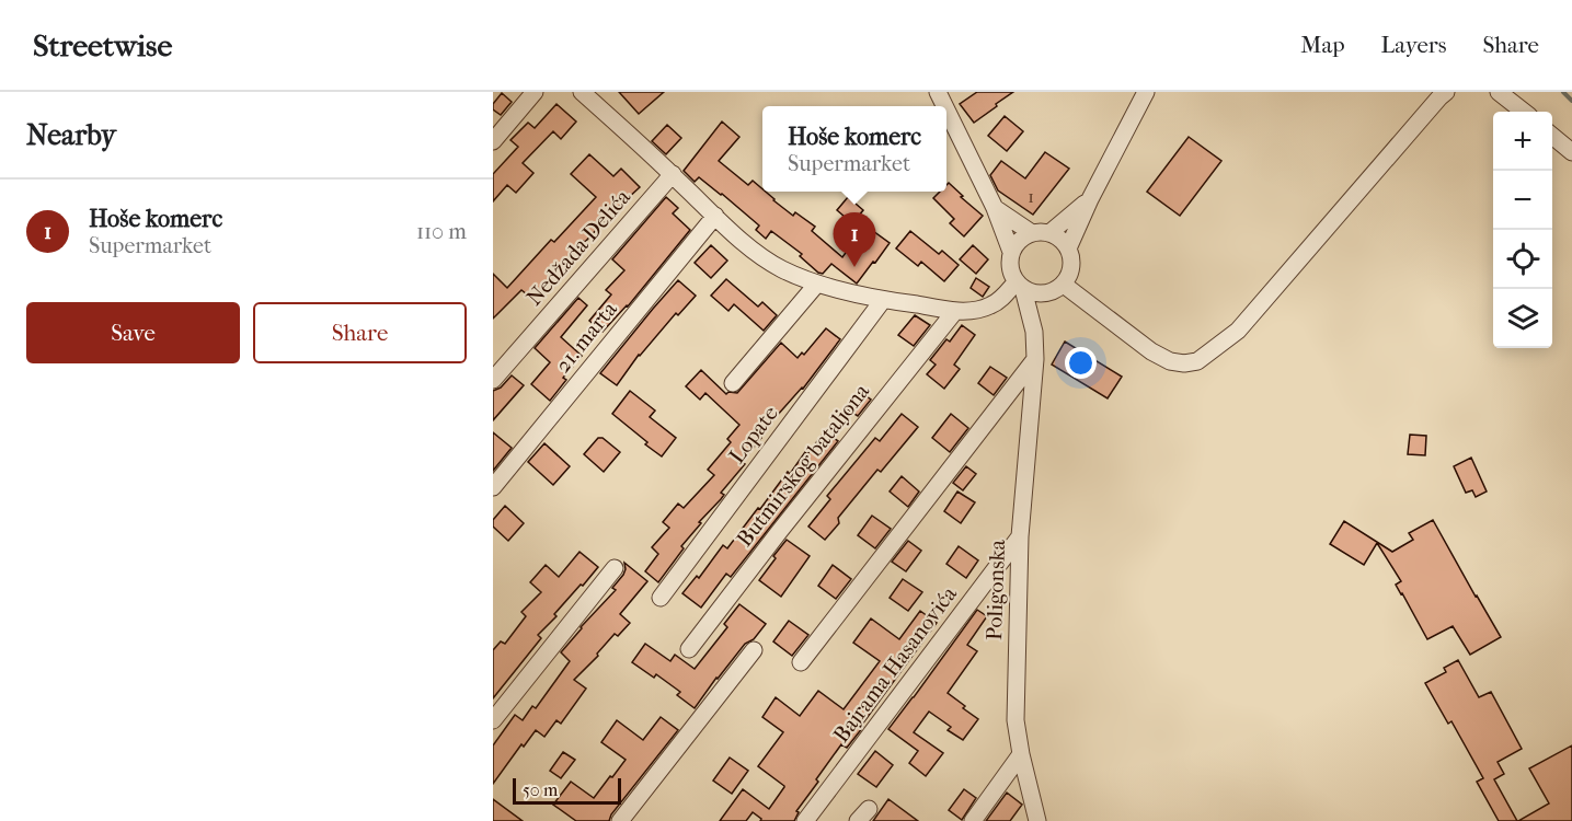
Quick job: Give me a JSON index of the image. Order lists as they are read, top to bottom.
{
  "streets": {
    "street": [
      "Nedžada Delića",
      "21. marta",
      "Lopate",
      "Butmirskog bataljona",
      "Poligonska",
      "Bajrama Hasanovića"
    ]
  },
  "crossings": [
    ["Poligonska", "Bajrama Hasanovića"]
  ],
  "house_numbers": ["1"],
  "scale_bar": "50 m",
  "page": {
    "header": "Streetwise",
    "nav": ["Map", "Layers", "Share"],
    "heading": "Nearby",
    "popup": ["Hoše komerc", "Supermarket"],
    "map_buttons": ["+", "−"],
    "list": [
      {
        "mark": "1",
        "name": "Hoše komerc",
        "note": "Supermarket",
        "value": "110 m"
      }
    ],
    "pins": "1",
    "buttons": ["Save", "Share"],
    "scale": "50 m"
  }
}
